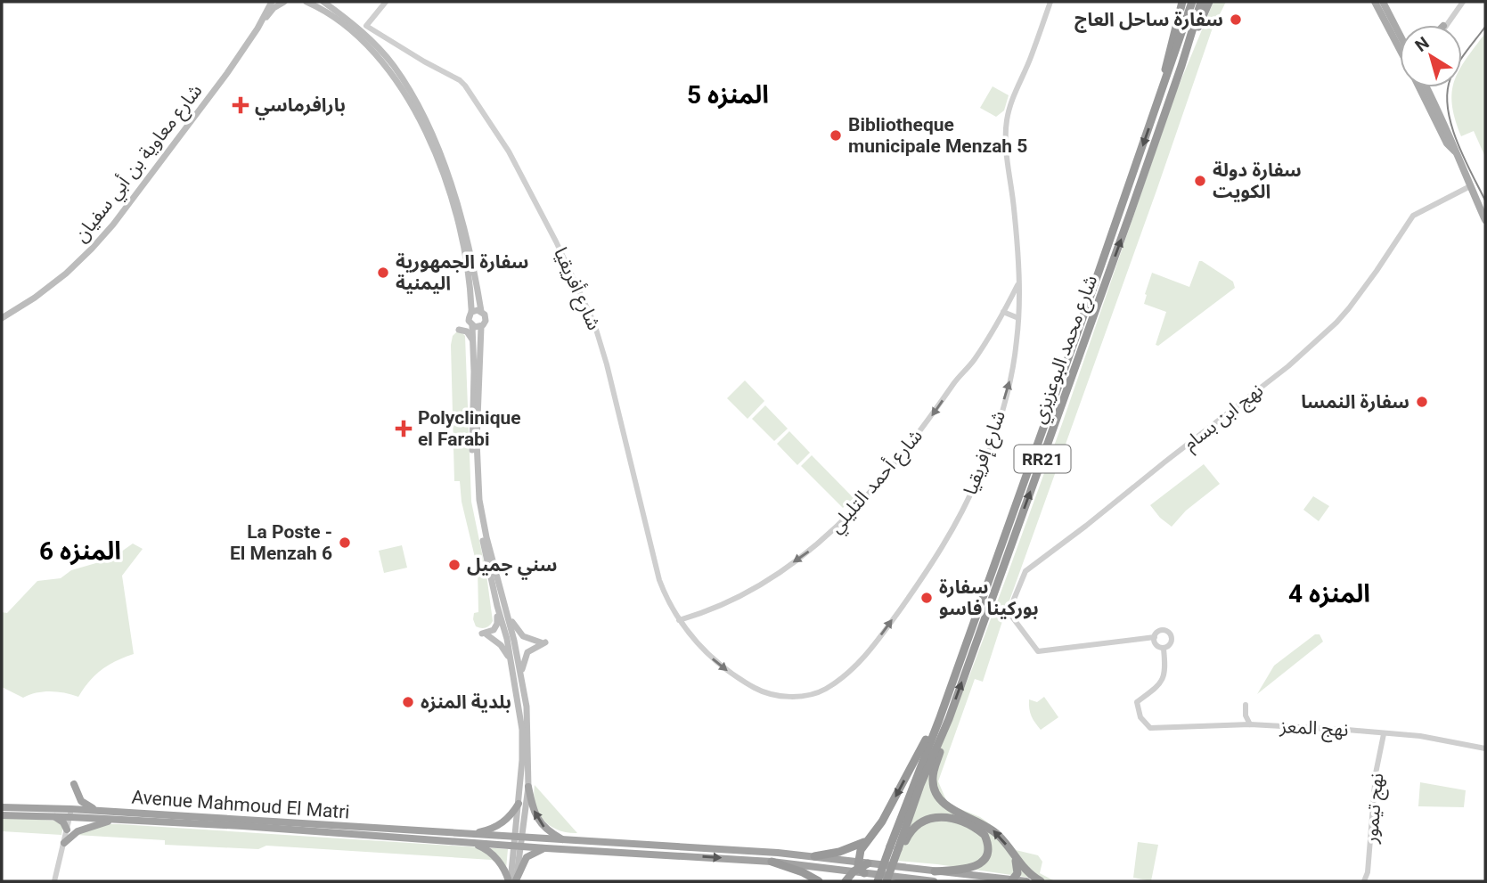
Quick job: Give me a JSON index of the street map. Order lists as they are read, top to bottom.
{
  "streets": {
    "highway": ["شارع محمد البوعزيزي", "RR21", "Avenue Mahmoud El Matri"],
    "main road": ["شارع معاوية بن أبي سفيان"],
    "street": [
      "شارع أفريقيا",
      "نهج ابن بسام",
      "شارع إفريقيا",
      "شارع أحمد التليلي",
      "نهج المعز",
      "نهج تيمور"
    ]
  },
  "crossings": [
    ["شارع أفريقيا", "شارع إفريقيا"],
    ["شارع أفريقيا", "شارع أحمد التليلي"],
    ["نهج ابن بسام", "نهج المعز"],
    ["شارع إفريقيا", "شارع أحمد التليلي"],
    ["نهج المعز", "نهج تيمور"]
  ],
  "one_way": ["شارع أحمد التليلي"],
  "districts": ["المنزه 5", "المنزه 6", "المنزه 4"],
  "places": {
    "other": [
      "سفارة ساحل العاج",
      "Bibliotheque municipale Menzah 5",
      "سفارة دولة الكويت",
      "سفارة الجمهورية اليمنية",
      "سفارة النمسا",
      "La Poste - El Menzah 6",
      "سني جميل",
      "سفارة بوركينا فاسو",
      "بلدية المنزه"
    ],
    "health": ["بارافرماسي", "Polyclinique el Farabi"]
  },
  "north": "top left"
}
